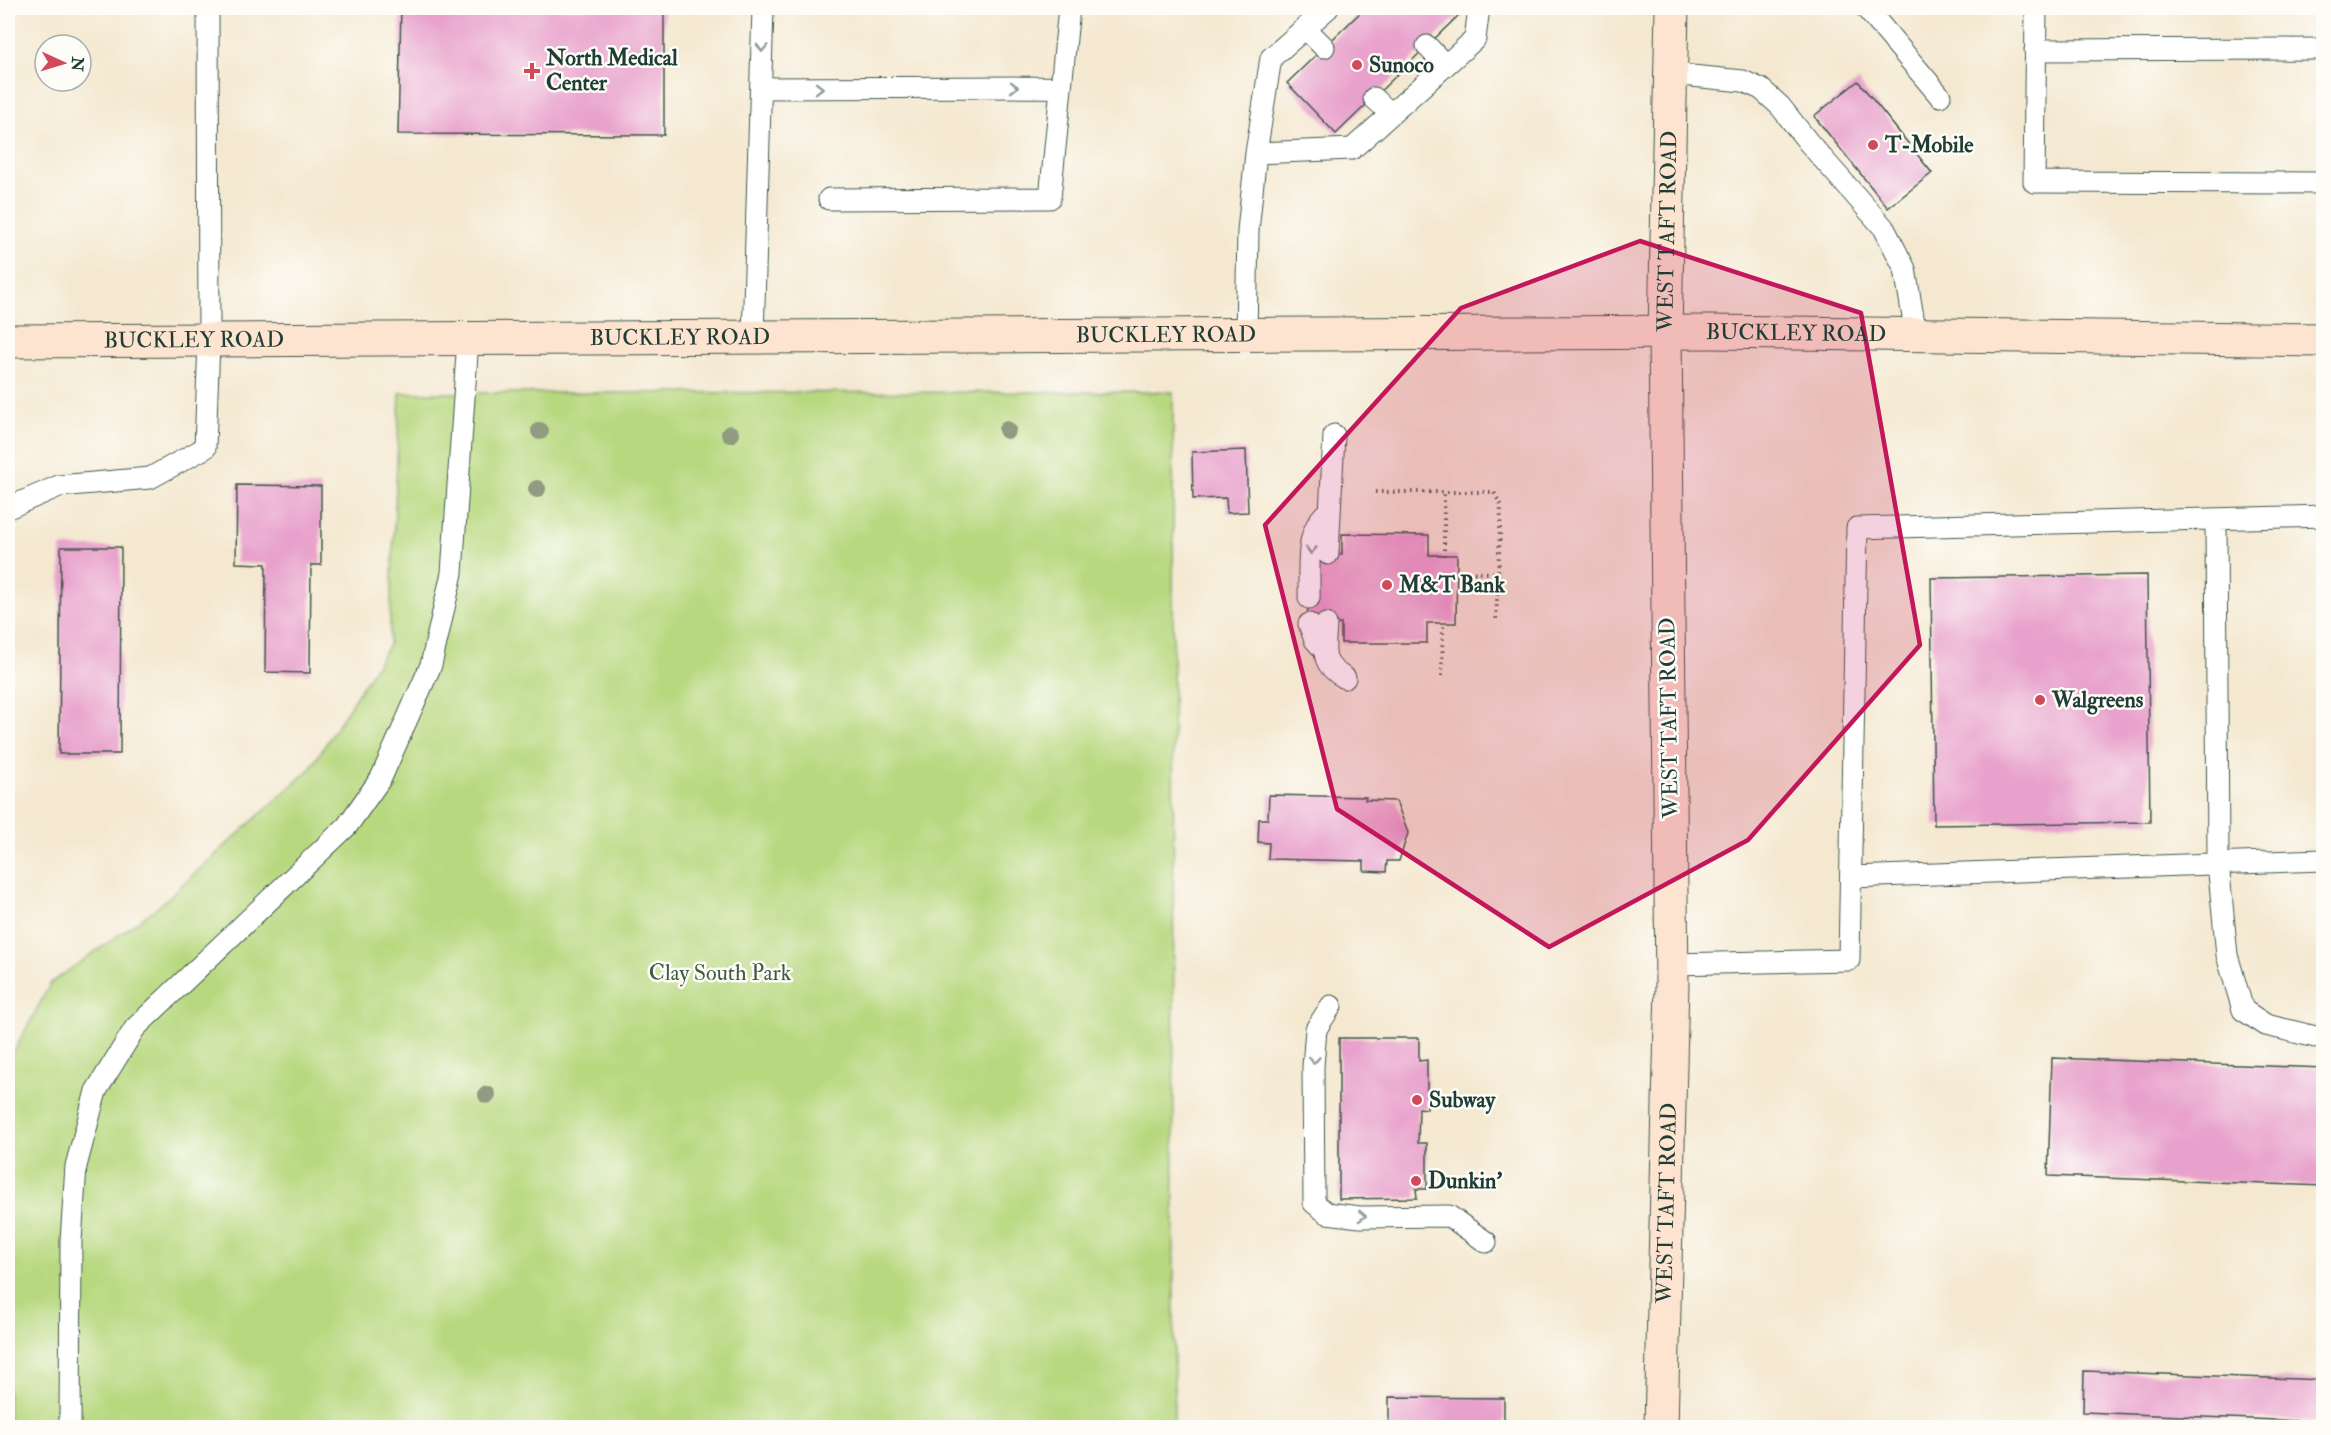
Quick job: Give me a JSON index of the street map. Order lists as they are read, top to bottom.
{
  "streets": {
    "street": ["WEST TAFT ROAD", "BUCKLEY ROAD"]
  },
  "crossings": [
    ["WEST TAFT ROAD", "BUCKLEY ROAD"]
  ],
  "parks": ["Clay South Park"],
  "places": {
    "other": [
      "Sunoco",
      "T-Mobile",
      "M&T Bank",
      "Walgreens",
      "Subway",
      "Dunkin'"
    ],
    "health": ["North Medical Center"]
  },
  "north": "right"
}
